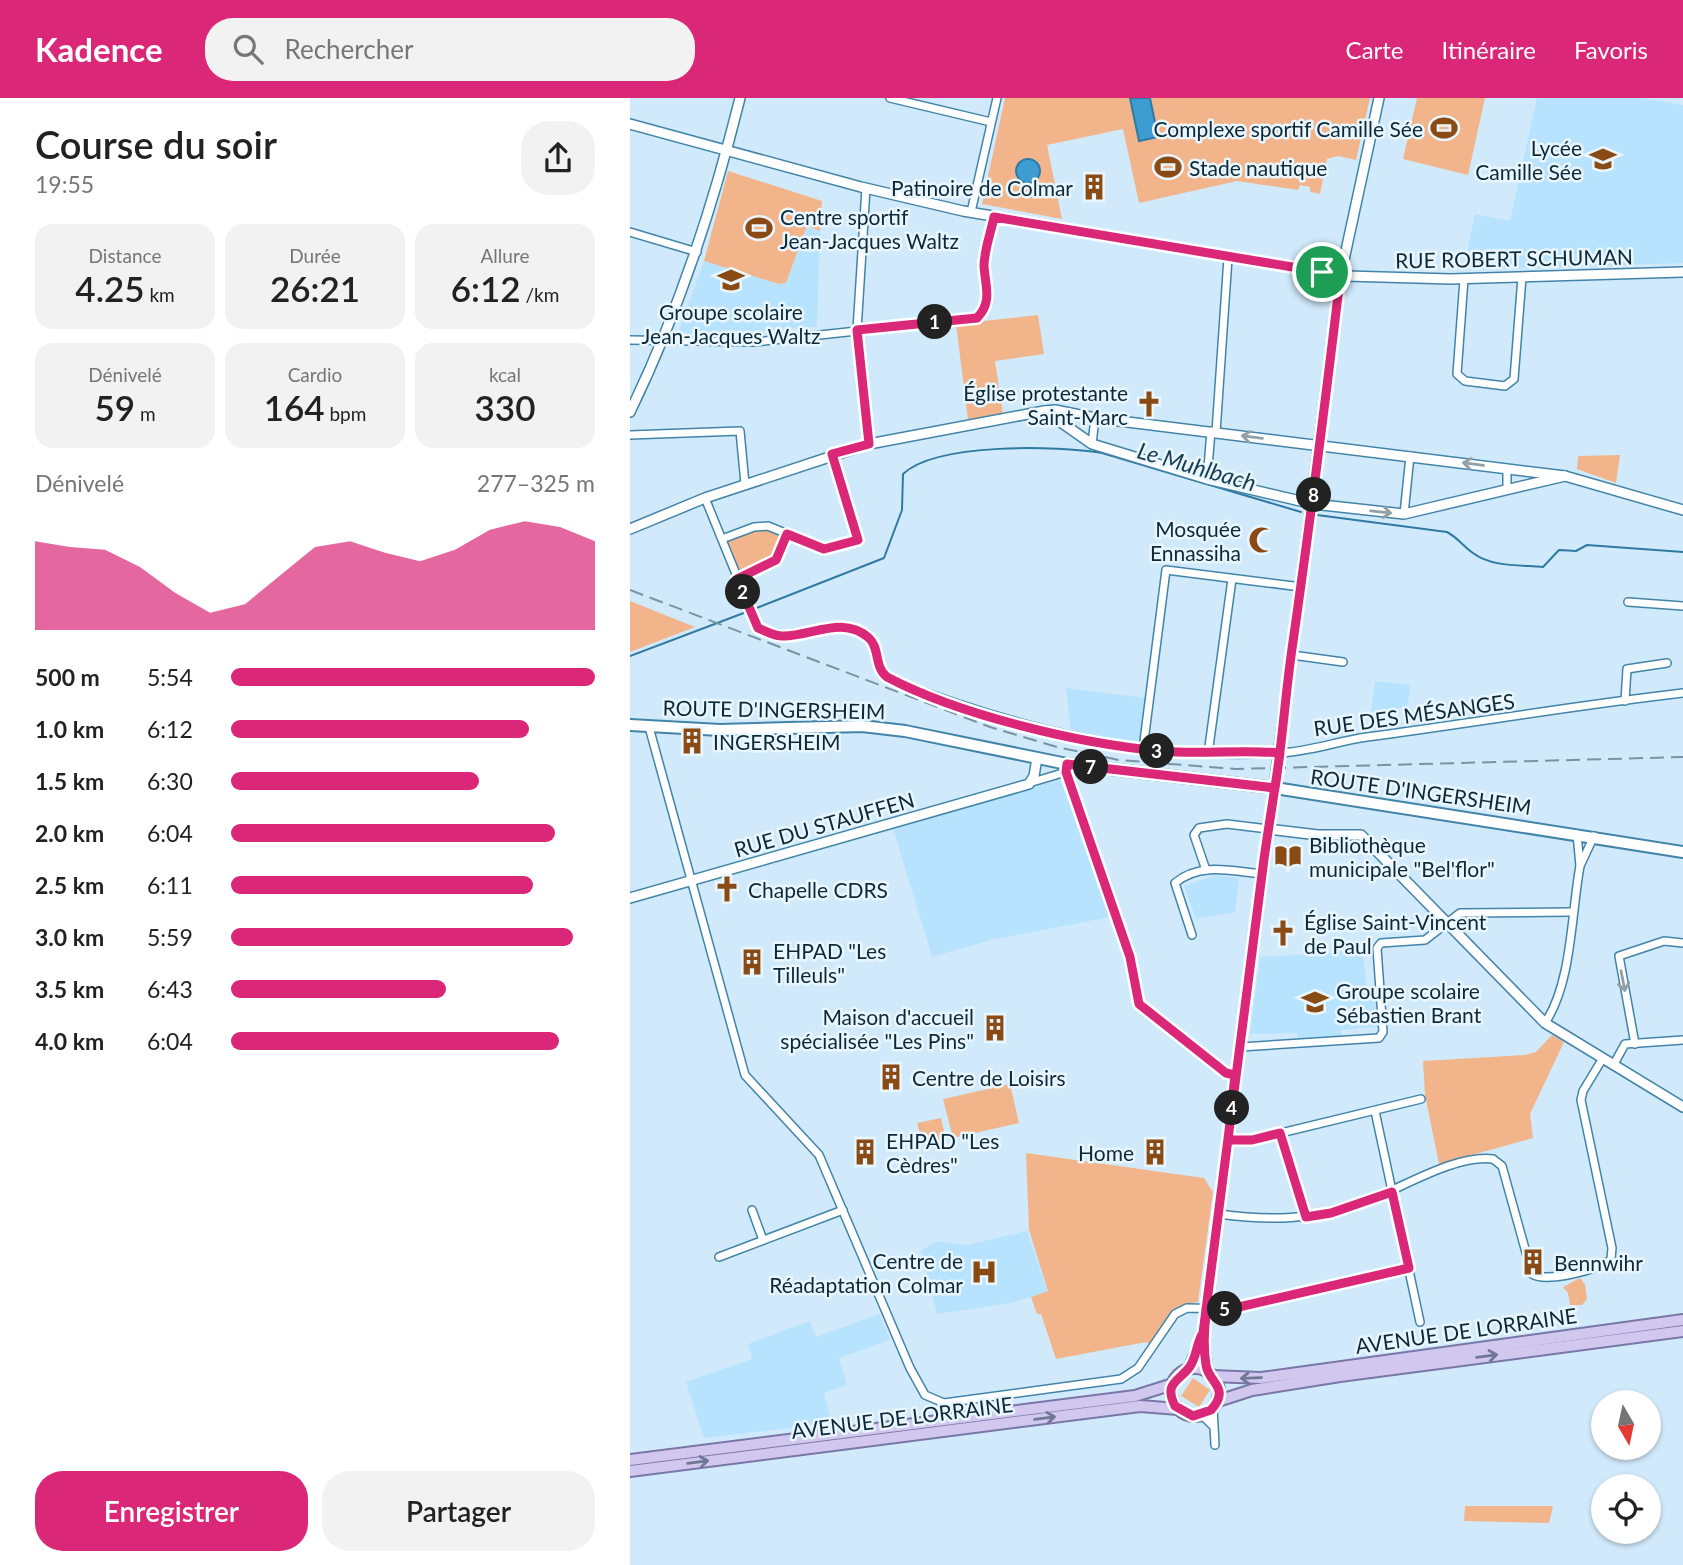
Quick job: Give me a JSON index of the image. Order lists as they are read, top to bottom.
{
  "streets": {
    "main road": ["ROUTE D'INGERSHEIM", "AVENUE DE LORRAINE"],
    "street": ["RUE ROBERT SCHUMAN", "RUE DES MÉSANGES", "RUE DU STAUFFEN"]
  },
  "crossings": [
    ["ROUTE D'INGERSHEIM", "RUE DU STAUFFEN"]
  ],
  "water": ["Le Muhlbach"],
  "places": {
    "sports": ["Complexe sportif Camille Sée", "Stade nautique", "Centre sportif Jean-Jacques Waltz"],
    "school or university": ["Lycée Camille Sée", "Groupe scolaire Jean-Jacques Waltz", "Groupe scolaire Sébastien Brant"],
    "building": [
      "Patinoire de Colmar",
      "INGERSHEIM",
      "EHPAD \"Les Tilleuls\"",
      "Maison d'accueil spécialisée \"Les Pins\"",
      "Centre de Loisirs",
      "EHPAD \"Les Cèdres\"",
      "Home",
      "Bennwihr"
    ],
    "church": ["Église protestante Saint-Marc", "Chapelle CDRS", "Église Saint-Vincent de Paul"],
    "mosque": ["Mosquée Ennassiha"],
    "library": ["Bibliothèque municipale \"Bel'flor\""],
    "hospital": ["Centre de Réadaptation Colmar"]
  },
  "north": "bottom",
  "page": {
    "header": "Kadence",
    "search": "Rechercher",
    "nav": ["Carte", "Itinéraire", "Favoris"],
    "heading": ["Course du soir", "19:55"],
    "stats": [
      ["Distance", "4.25 km"],
      ["Durée", "26:21"],
      ["Allure", "6:12 /km"],
      ["Dénivelé", "59 m"],
      ["Cardio", "164 bpm"],
      ["kcal", "330"]
    ],
    "pins": [
      "1",
      "8",
      "2",
      "3",
      "7",
      "4",
      "5"
    ],
    "chart": ["Dénivelé", "277–325 m"],
    "list": [
      {
        "name": "500 m",
        "note": "5:54"
      },
      {
        "name": "1.0 km",
        "note": "6:12"
      },
      {
        "name": "1.5 km",
        "note": "6:30"
      },
      {
        "name": "2.0 km",
        "note": "6:04"
      },
      {
        "name": "2.5 km",
        "note": "6:11"
      },
      {
        "name": "3.0 km",
        "note": "5:59"
      },
      {
        "name": "3.5 km",
        "note": "6:43"
      },
      {
        "name": "4.0 km",
        "note": "6:04"
      }
    ],
    "buttons": ["Enregistrer", "Partager"]
  }
}
